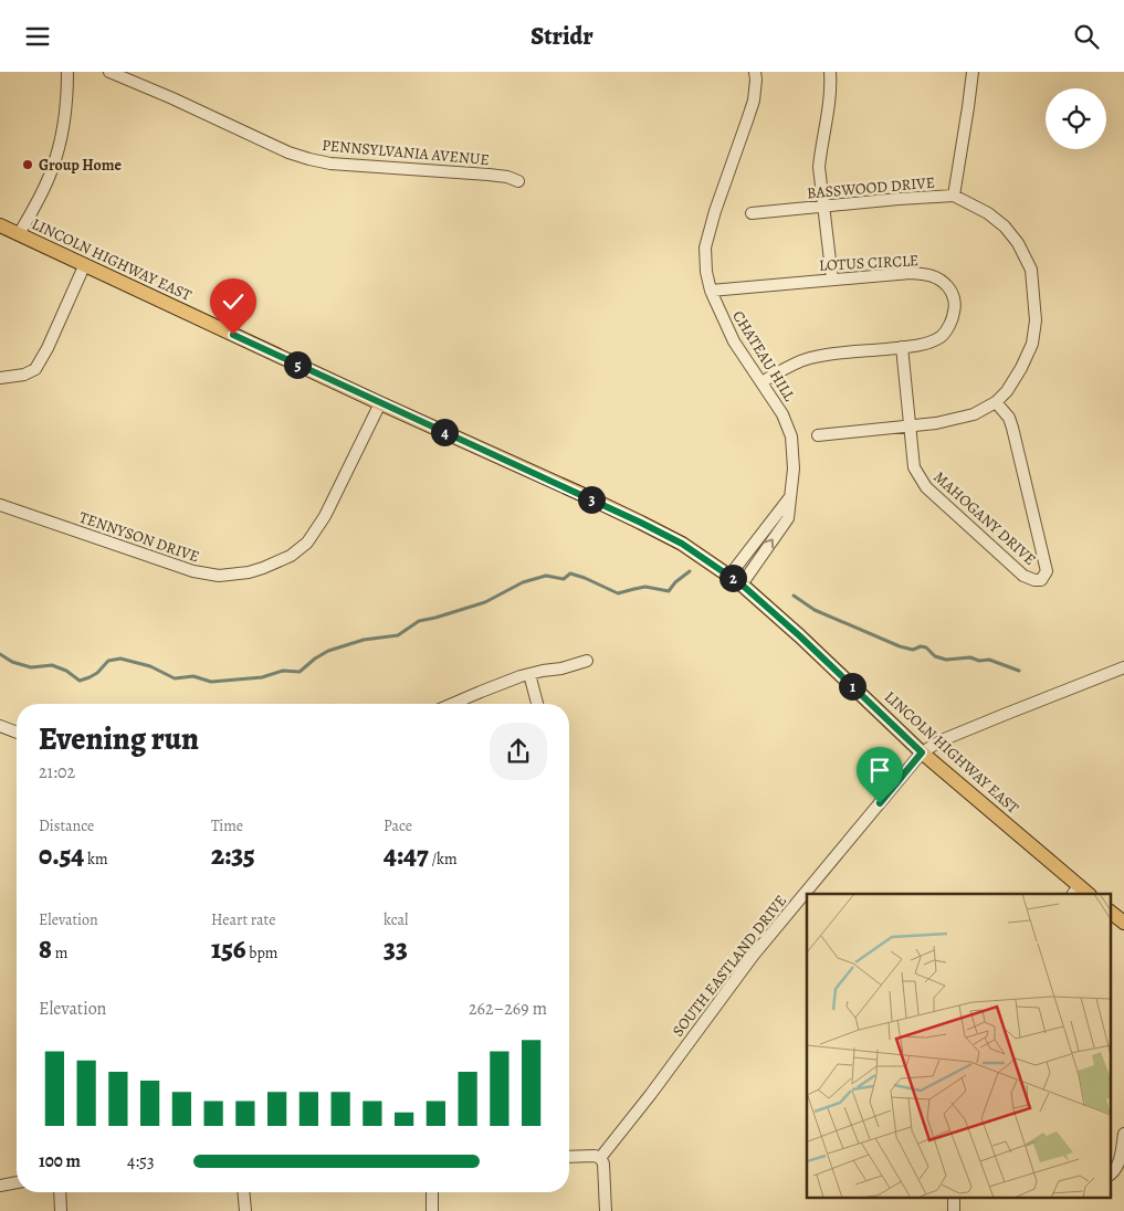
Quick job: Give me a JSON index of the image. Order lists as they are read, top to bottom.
{
  "streets": {
    "main road": ["LINCOLN HIGHWAY EAST"],
    "street": [
      "PENNSYLVANIA AVENUE",
      "BASSWOOD DRIVE",
      "LOTUS CIRCLE",
      "CHATEAU HILL",
      "MAHOGANY DRIVE",
      "TENNYSON DRIVE",
      "SOUTH EASTLAND DRIVE"
    ]
  },
  "crossings": [
    ["BASSWOOD DRIVE", "MAHOGANY DRIVE"],
    ["LINCOLN HIGHWAY EAST", "CHATEAU HILL"],
    ["LINCOLN HIGHWAY EAST", "TENNYSON DRIVE"],
    ["LINCOLN HIGHWAY EAST", "SOUTH EASTLAND DRIVE"],
    ["LOTUS CIRCLE", "CHATEAU HILL"],
    ["LOTUS CIRCLE", "MAHOGANY DRIVE"]
  ],
  "places": ["Group Home"],
  "page": {
    "header": "Stridr",
    "pins": [
      "5",
      "4",
      "3",
      "2",
      "1"
    ],
    "heading": ["Evening run", "21:02"],
    "stats": [
      ["Distance", "0.54 km"],
      ["Time", "2:35"],
      ["Pace", "4:47 /km"],
      ["Elevation", "8 m"],
      ["Heart rate", "156 bpm"],
      ["kcal", "33"]
    ],
    "chart": ["Elevation", "262–269 m"],
    "list": [
      {
        "name": "100 m",
        "note": "4:53"
      }
    ]
  }
}
